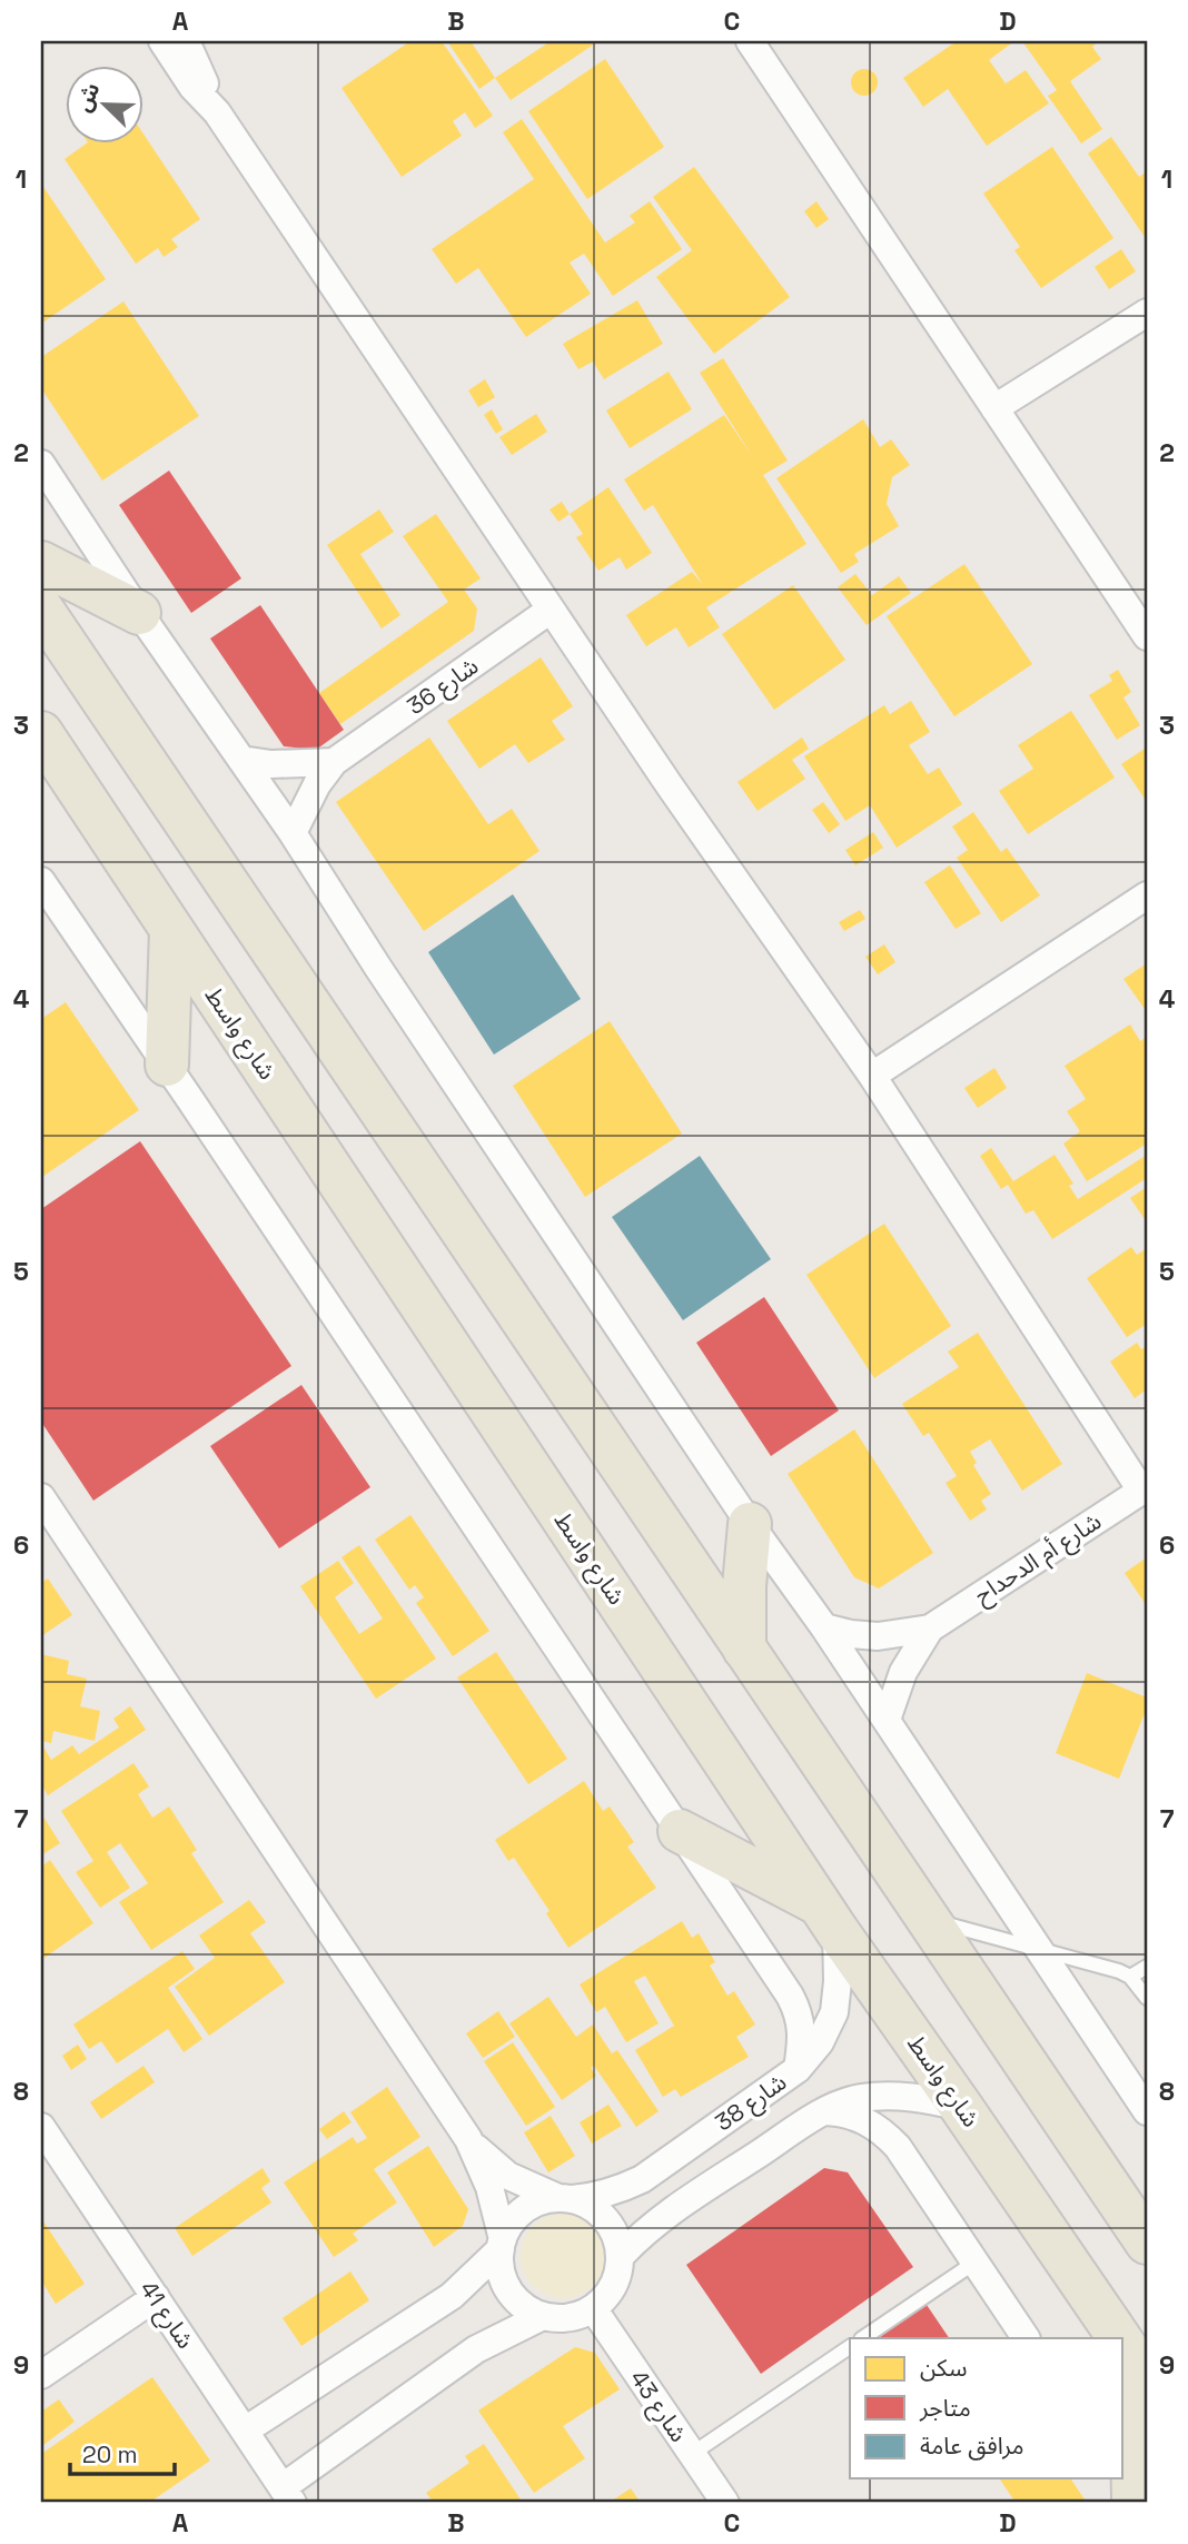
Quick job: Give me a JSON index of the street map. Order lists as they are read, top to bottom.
{
  "streets": {
    "main road": ["شارع واسط"],
    "street": [
      "شارع 36",
      "شارع أم الدحداح",
      "شارع 38",
      "شارع 41",
      "شارع 43"
    ]
  },
  "crossings": [
    ["شارع واسط", "شارع 38"],
    ["شارع 38", "شارع 43"]
  ],
  "legend": ["سكن", "متاجر", "مرافق عامة"],
  "scale_bar": "20 m",
  "north": "top left",
  "grid": {
    "columns": [
      "A",
      "B",
      "C",
      "D"
    ],
    "rows": [
      "1",
      "2",
      "3",
      "4",
      "5",
      "6",
      "7",
      "8",
      "9"
    ]
  }
}
